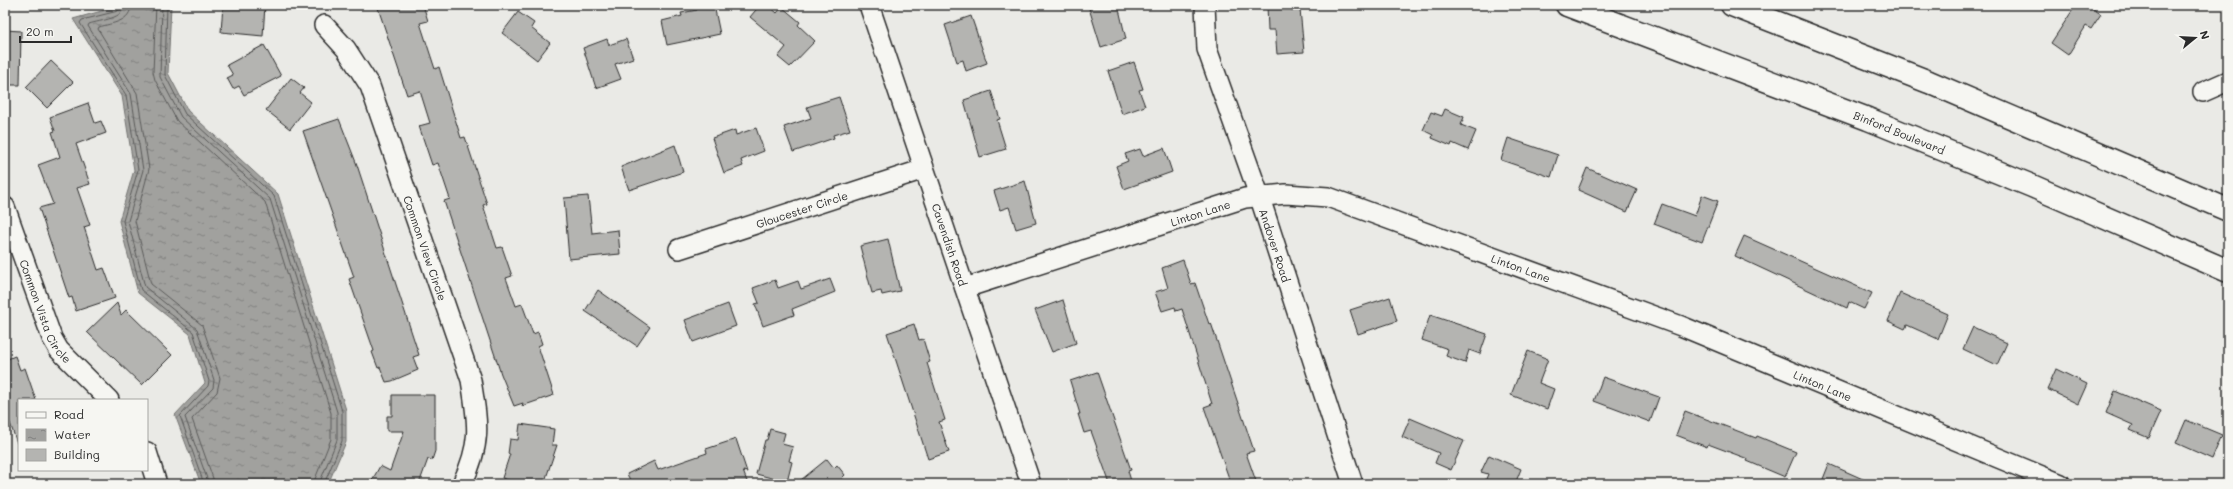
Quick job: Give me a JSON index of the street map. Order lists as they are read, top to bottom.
{
  "streets": {
    "main road": ["Binford Boulevard"],
    "street": [
      "Gloucester Circle",
      "Linton Lane",
      "Cavendish Road",
      "Andover Road",
      "Common View Circle",
      "Common Vista Circle"
    ]
  },
  "crossings": [
    ["Gloucester Circle", "Cavendish Road"],
    ["Linton Lane", "Cavendish Road"],
    ["Linton Lane", "Andover Road"]
  ],
  "legend": ["Road", "Water", "Building"],
  "scale_bar": "20 m",
  "north": "right"
}
